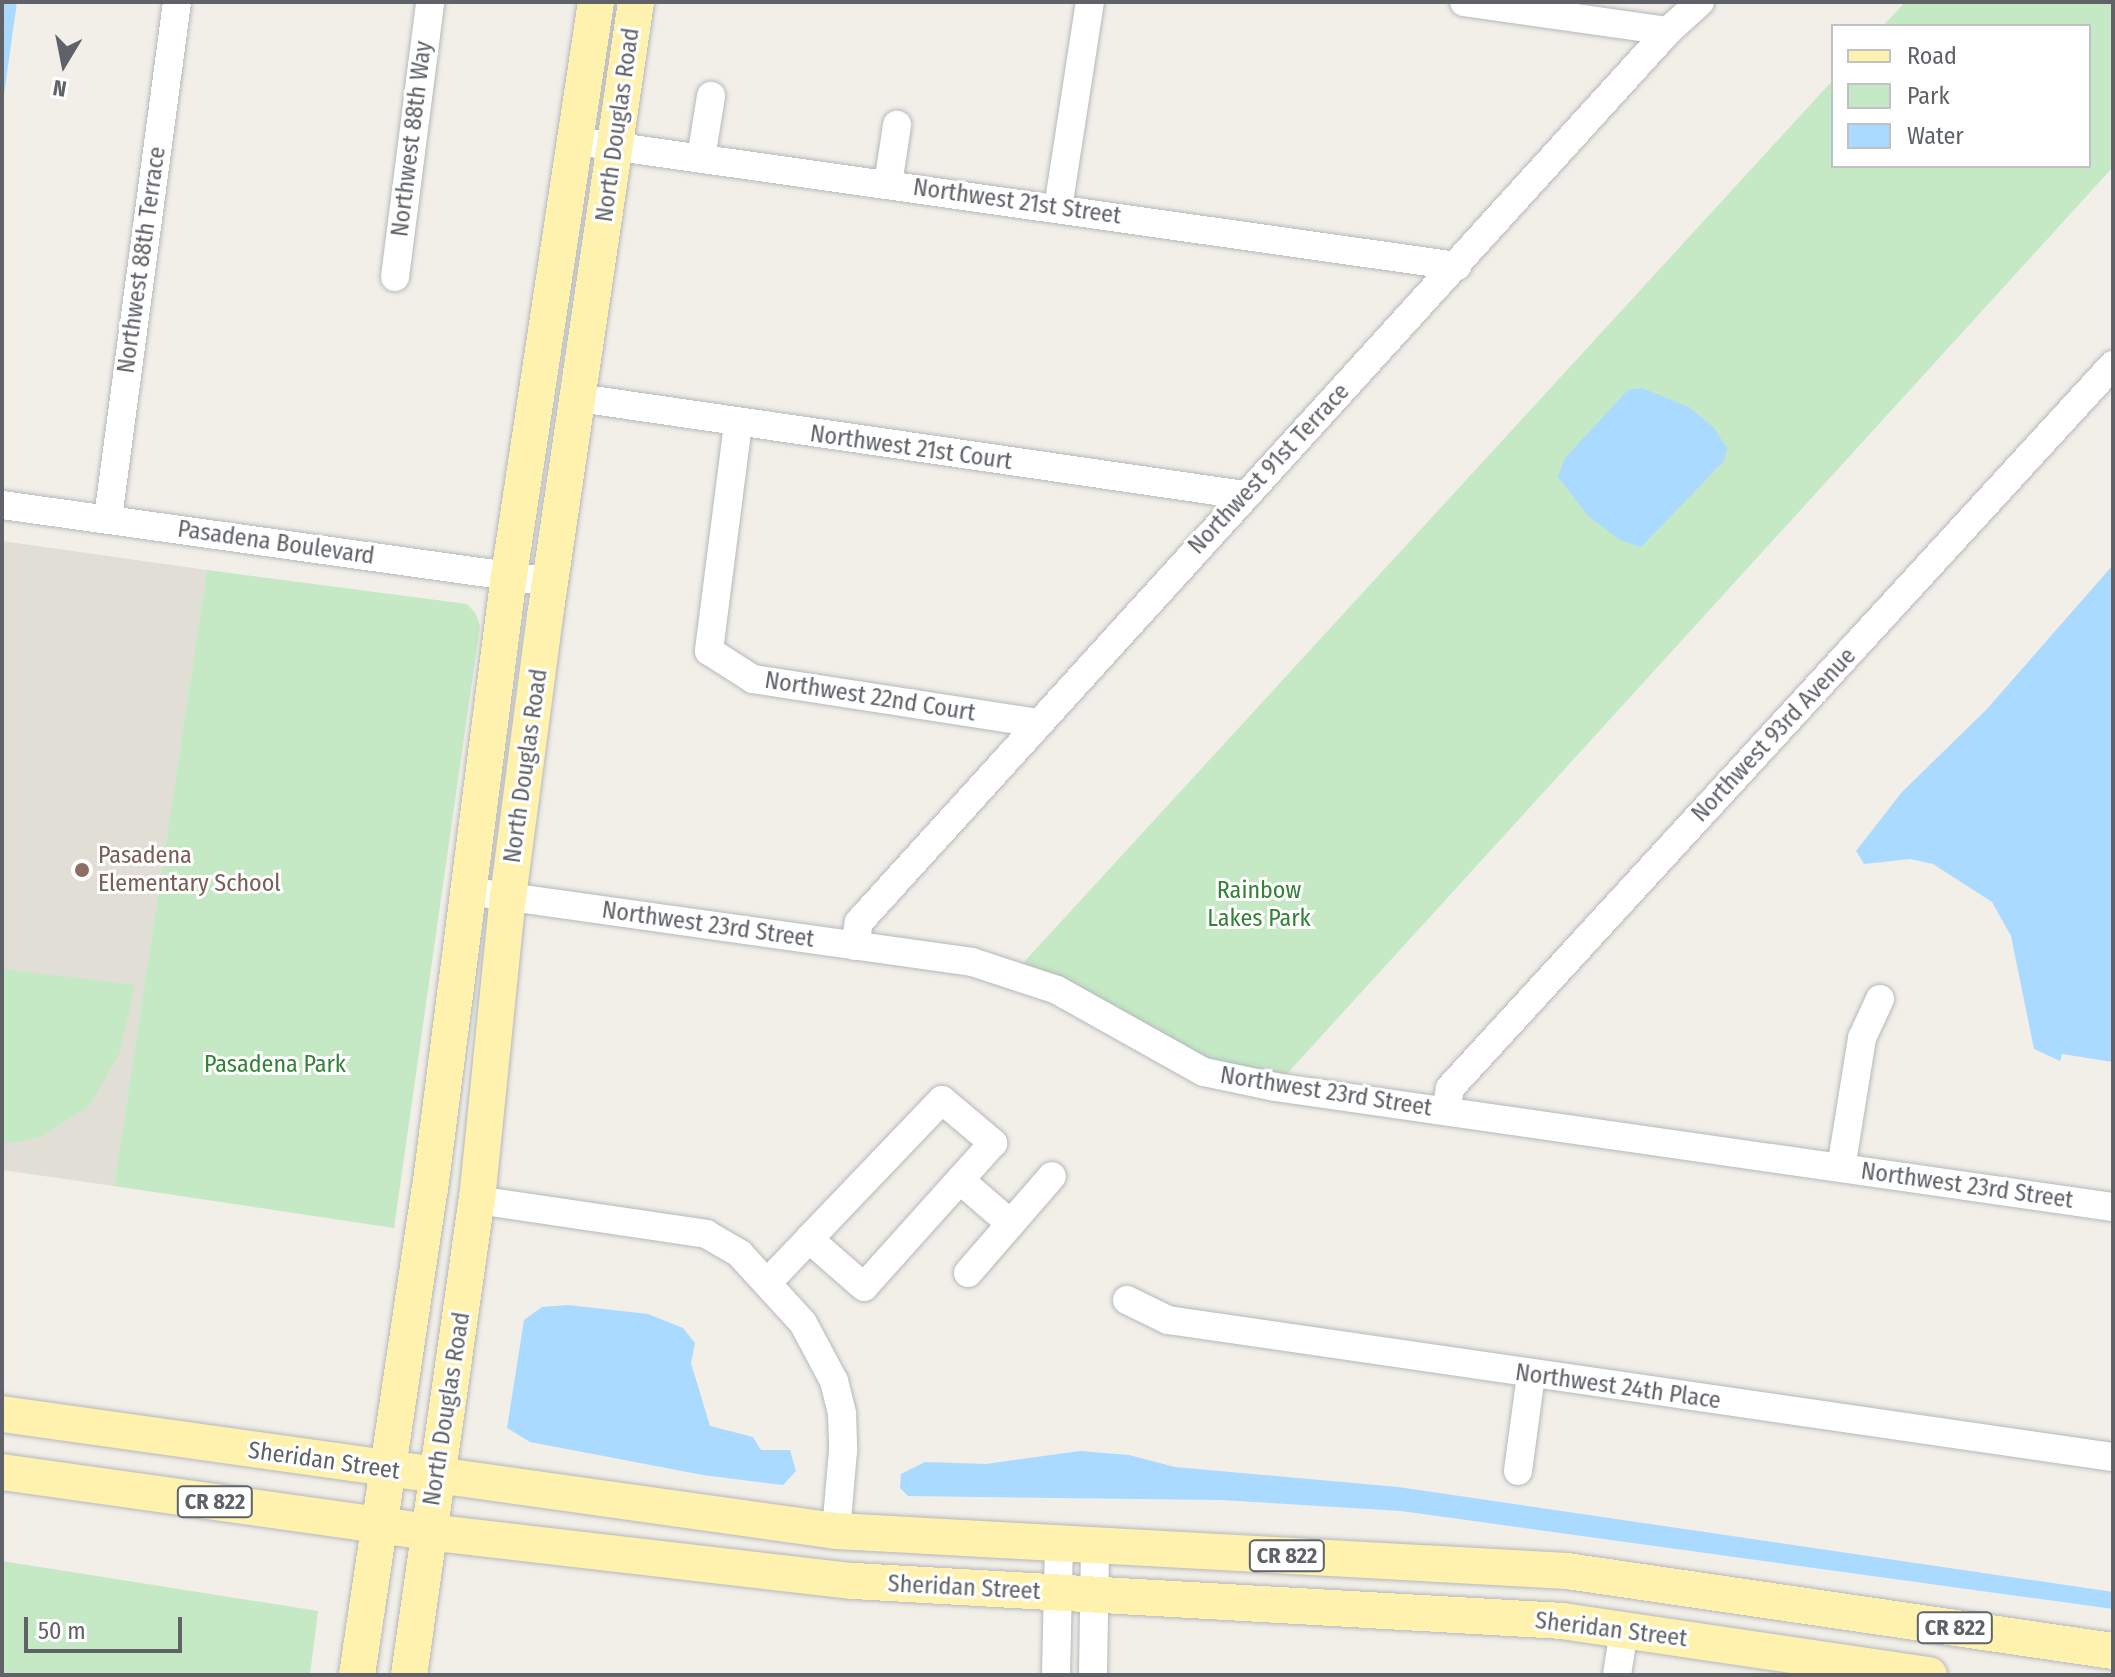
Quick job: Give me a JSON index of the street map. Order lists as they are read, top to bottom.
{
  "streets": {
    "main road": ["North Douglas Road", "Sheridan Street", "CR 822"],
    "street": [
      "Northwest 88th Way",
      "Northwest 21st Street",
      "Northwest 88th Terrace",
      "Northwest 21st Court",
      "Northwest 91st Terrace",
      "Pasadena Boulevard",
      "Northwest 22nd Court",
      "Northwest 93rd Avenue",
      "Northwest 23rd Street",
      "Northwest 24th Place"
    ]
  },
  "crossings": [
    ["North Douglas Road", "Northwest 21st Street"],
    ["North Douglas Road", "Northwest 21st Court"],
    ["North Douglas Road", "Pasadena Boulevard"],
    ["North Douglas Road", "Northwest 23rd Street"],
    ["North Douglas Road", "Sheridan Street"],
    ["Northwest 21st Street", "Northwest 91st Terrace"],
    ["Northwest 88th Terrace", "Pasadena Boulevard"],
    ["Northwest 21st Court", "Northwest 91st Terrace"],
    ["Northwest 21st Court", "Northwest 22nd Court"],
    ["Northwest 91st Terrace", "Northwest 22nd Court"],
    ["Northwest 91st Terrace", "Northwest 23rd Street"],
    ["Northwest 93rd Avenue", "Northwest 23rd Street"]
  ],
  "parks": ["Rainbow Lakes Park", "Pasadena Park"],
  "places": ["Pasadena Elementary School"],
  "legend": ["Road", "Park", "Water"],
  "scale_bar": "50 m",
  "north": "bottom"
}
